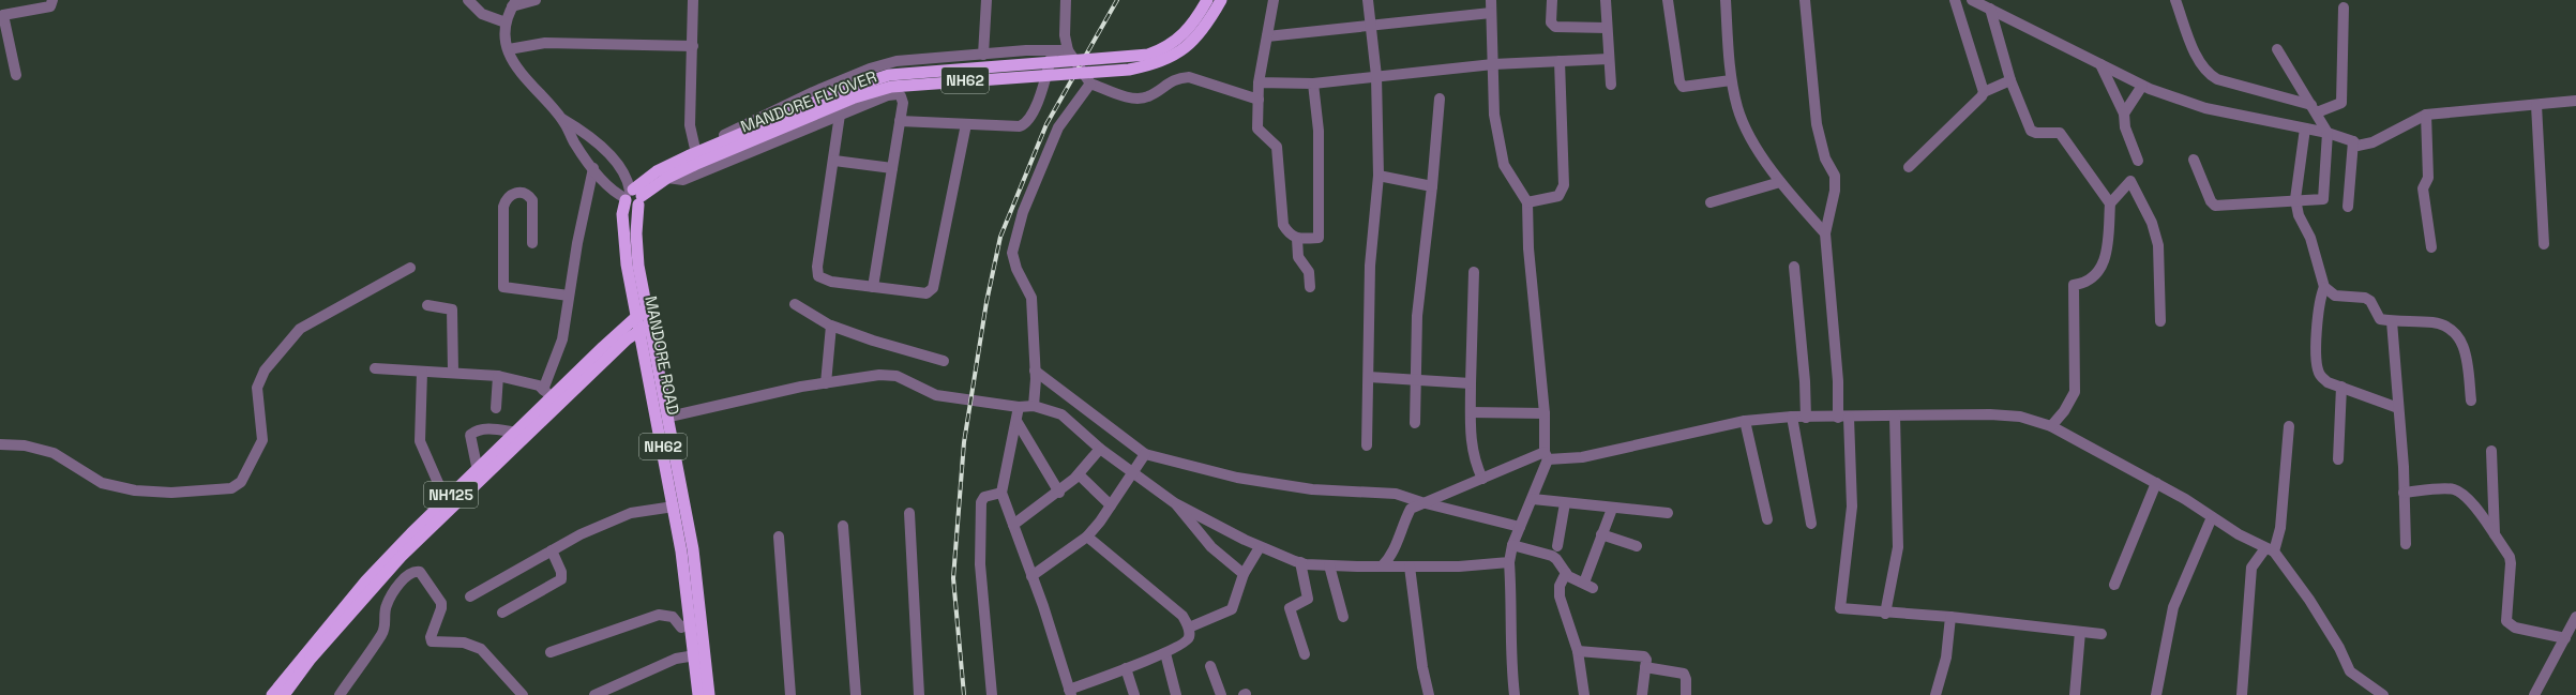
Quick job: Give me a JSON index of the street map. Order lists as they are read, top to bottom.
{
  "streets": {
    "highway": [
      "NH62",
      "MANDORE FLYOVER",
      "MANDORE ROAD",
      "NH125"
    ]
  },
  "crossings": [
    ["NH62", "MANDORE FLYOVER"],
    ["NH62", "MANDORE ROAD"],
    ["NH62", "NH125"],
    ["MANDORE ROAD", "NH125"]
  ]
}
